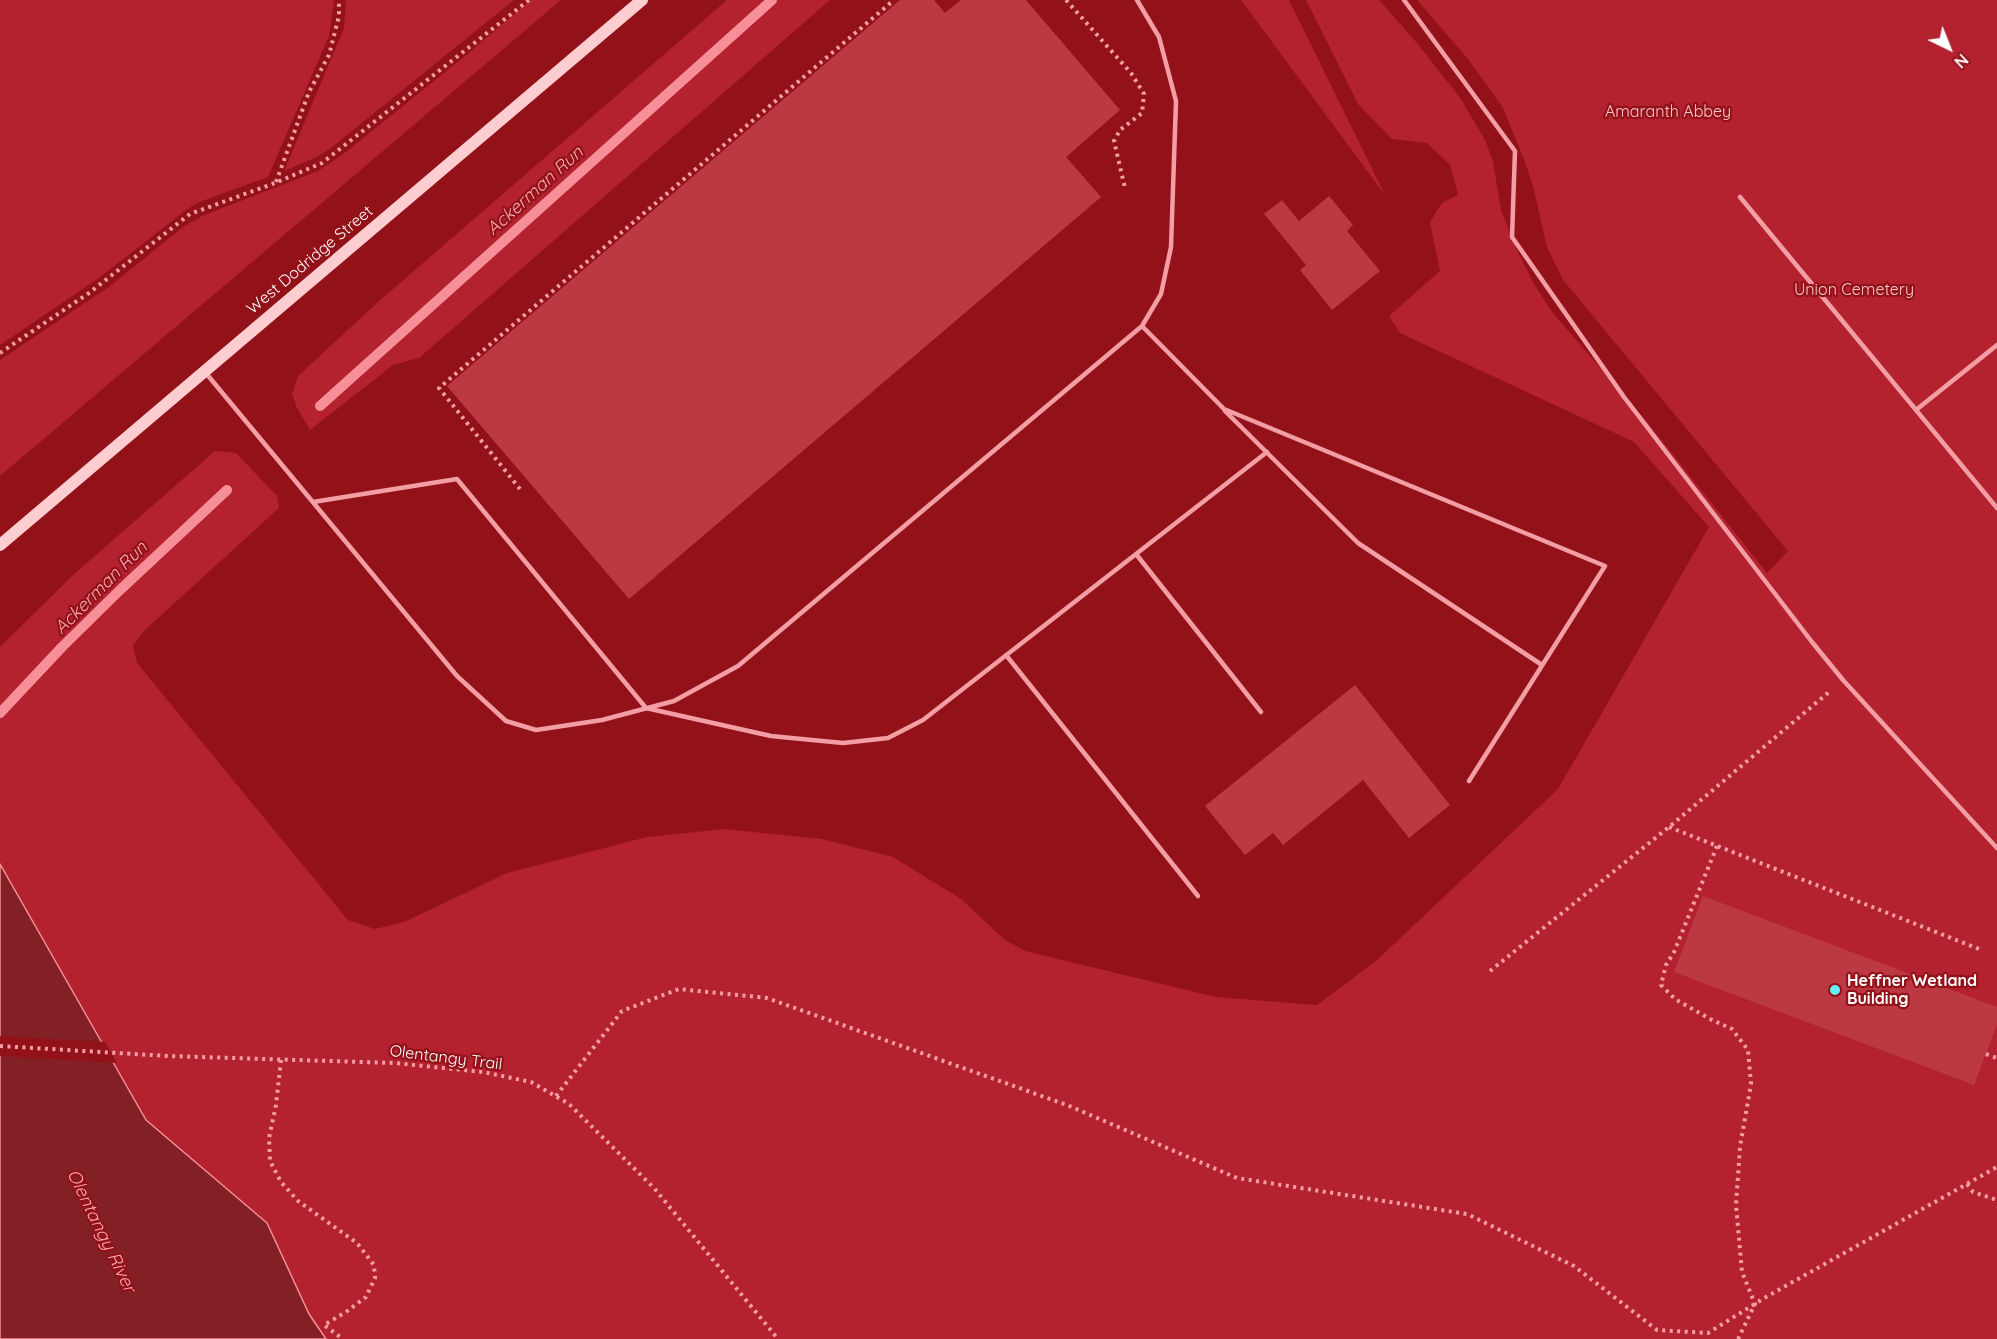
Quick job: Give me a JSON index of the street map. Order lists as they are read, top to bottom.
{
  "streets": {
    "main road": ["West Dodridge Street"],
    "path": ["Olentangy Trail"]
  },
  "water": ["Ackerman Run", "Olentangy River"],
  "parks": ["Amaranth Abbey", "Union Cemetery"],
  "places": ["Heffner Wetland Building"],
  "north": "bottom right"
}
